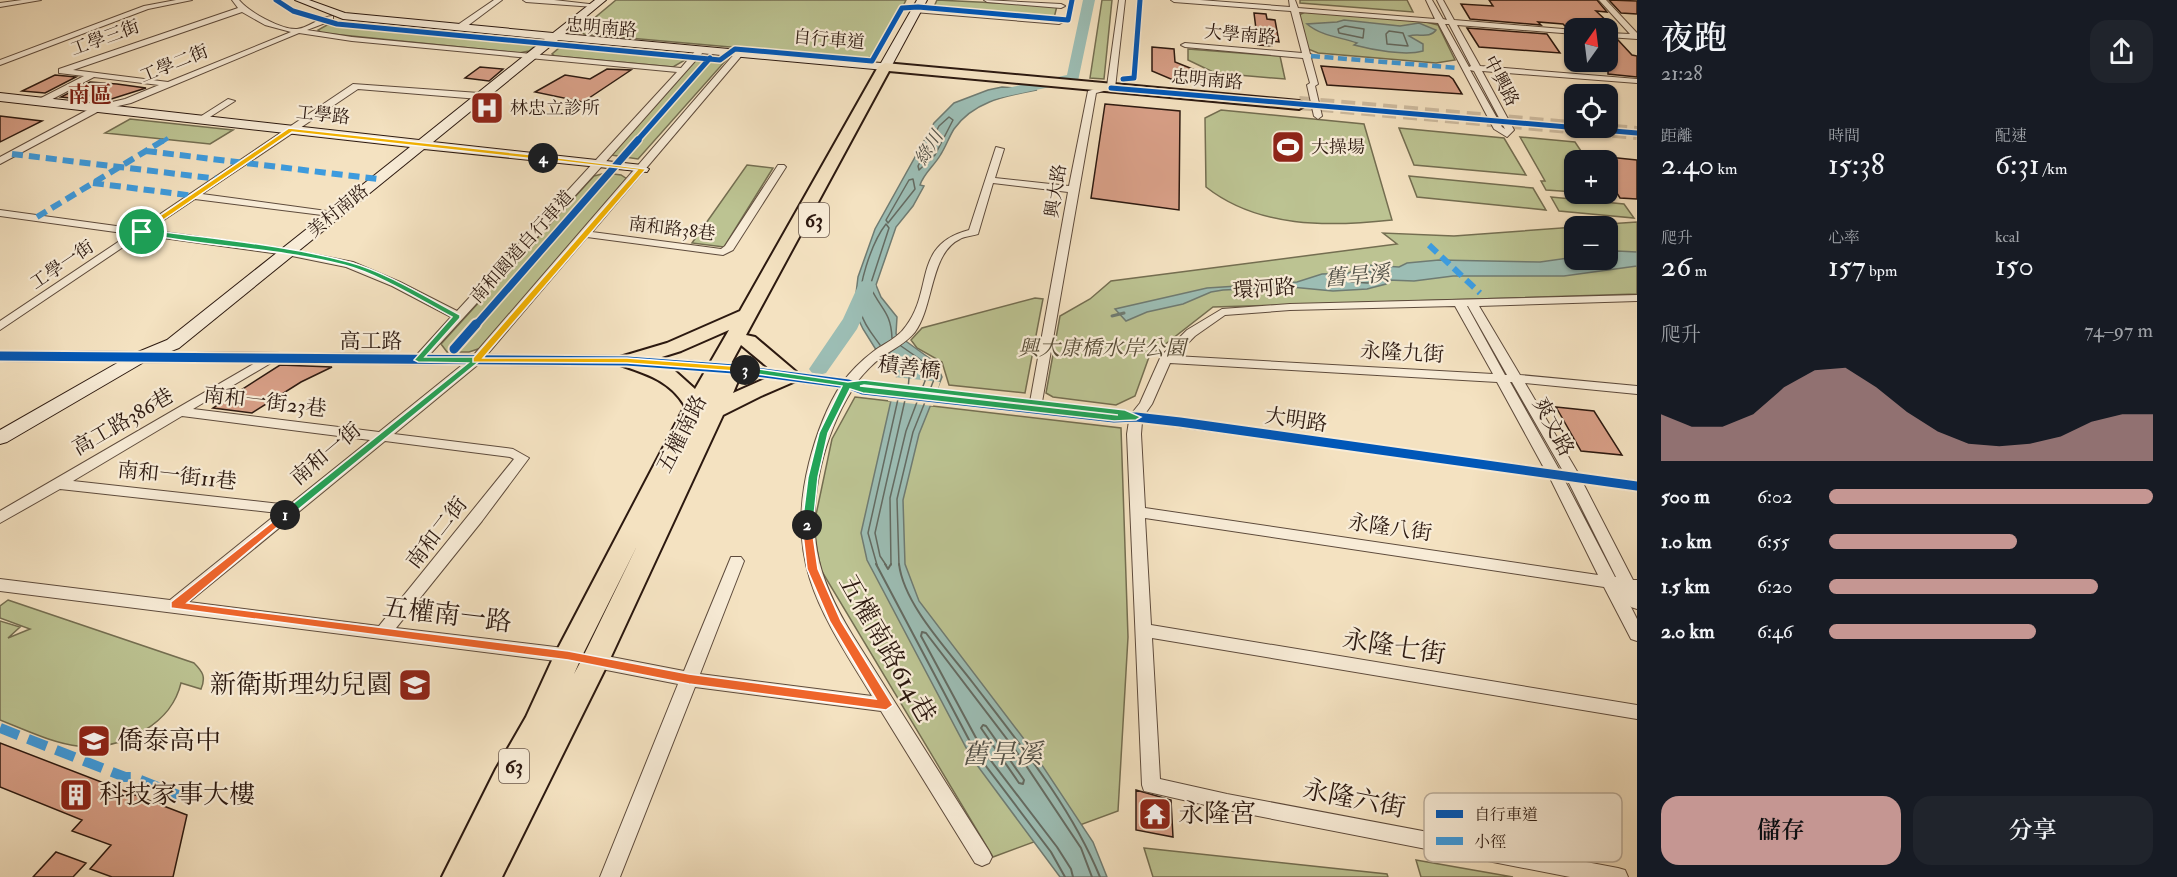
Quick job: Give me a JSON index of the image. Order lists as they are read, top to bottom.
{
  "streets": {
    "main road": ["忠明南路", "63", "五權南路"],
    "street": [
      "大學南路",
      "工學三街",
      "工學二街",
      "中興路",
      "工學路",
      "興大路",
      "美村南路",
      "南和路38巷",
      "工學一街",
      "環河路",
      "高工路",
      "永隆九街",
      "積善橋",
      "南和一街23巷",
      "大明路",
      "高工路386巷",
      "爽文路",
      "南和一街",
      "南和一街11巷",
      "永隆八街",
      "南和二街",
      "五權南一路",
      "永隆七街",
      "五權南路614巷",
      "永隆六街"
    ],
    "cycle path": ["自行車道", "南和園道自行車道"]
  },
  "crossings": [
    ["忠明南路", "工學三街"],
    ["忠明南路", "工學二街"],
    ["忠明南路", "興大路"],
    ["忠明南路", "美村南路"],
    ["忠明南路", "五權南路"],
    ["忠明南路", "南和一街"],
    ["工學三街", "工學路"],
    ["工學二街", "工學路"],
    ["工學路", "美村南路"],
    ["工學路", "工學一街"],
    ["工學路", "南和一街"],
    ["興大路", "大明路"],
    ["美村南路", "工學一街"],
    ["美村南路", "高工路"],
    ["南和路38巷", "南和一街"],
    ["環河路", "永隆九街"],
    ["環河路", "大明路"],
    ["環河路", "爽文路"],
    ["環河路", "永隆八街"],
    ["環河路", "永隆七街"],
    ["環河路", "永隆六街"],
    ["高工路", "積善橋"],
    ["高工路", "高工路386巷"],
    ["高工路", "五權南路"],
    ["高工路", "南和一街"],
    ["高工路", "五權南路614巷"],
    ["永隆九街", "爽文路"],
    ["積善橋", "大明路"],
    ["積善橋", "五權南路614巷"],
    ["南和一街23巷", "高工路386巷"],
    ["南和一街23巷", "南和一街"],
    ["南和一街23巷", "南和二街"],
    ["大明路", "爽文路"],
    ["高工路386巷", "南和一街11巷"],
    ["爽文路", "永隆八街"],
    ["五權南路", "五權南一路"],
    ["南和一街", "南和一街11巷"],
    ["南和一街", "五權南一路"],
    ["南和二街", "五權南一路"],
    ["五權南一路", "五權南路614巷"]
  ],
  "districts": ["南區"],
  "water": ["綠川", "舊旱溪"],
  "parks": ["興大康橋水岸公園"],
  "places": {
    "hospital": ["林忠立診所"],
    "sports": ["大操場"],
    "school or university": ["新衛斯理幼兒園", "僑泰高中"],
    "building": ["科技家事大樓"],
    "temple": ["永隆宮"]
  },
  "legend": ["自行車道", "小徑"],
  "north": "top",
  "page": {
    "heading": ["夜跑", "21:28"],
    "map_buttons": ["+", "−"],
    "stats": [
      ["距離", "2.40 km"],
      ["時間", "15:38"],
      ["配速", "6:31 /km"],
      ["爬升", "26 m"],
      ["心率", "157 bpm"],
      ["kcal", "150"]
    ],
    "pins": [
      "4",
      "3",
      "1",
      "2"
    ],
    "chart": ["爬升", "74–97 m"],
    "list": [
      {
        "name": "500 m",
        "note": "6:02"
      },
      {
        "name": "1.0 km",
        "note": "6:55"
      },
      {
        "name": "1.5 km",
        "note": "6:20"
      },
      {
        "name": "2.0 km",
        "note": "6:46"
      }
    ],
    "buttons": ["儲存", "分享"]
  }
}
